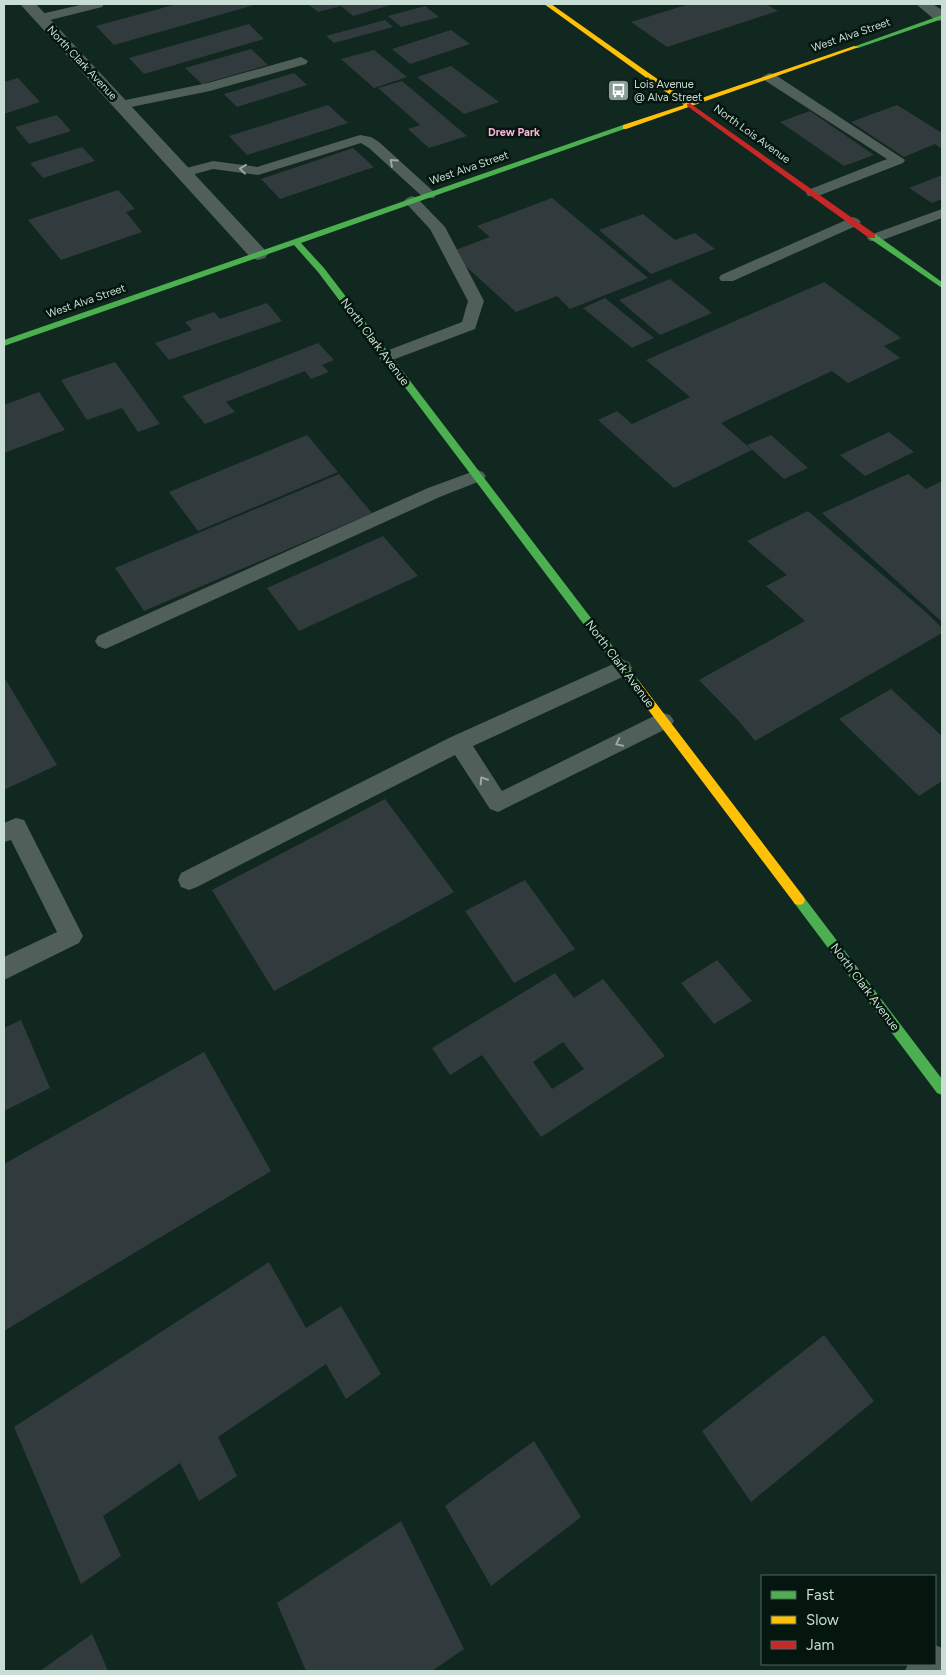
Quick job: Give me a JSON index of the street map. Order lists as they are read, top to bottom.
{
  "streets": {
    "street": ["West Alva Street", "North Clark Avenue", "North Lois Avenue"]
  },
  "crossings": [
    ["West Alva Street", "North Clark Avenue"],
    ["West Alva Street", "North Lois Avenue"]
  ],
  "districts": ["Drew Park"],
  "places": {
    "bus stop": ["Lois Avenue @ Alva Street"]
  },
  "legend": ["Fast", "Slow", "Jam"]
}
